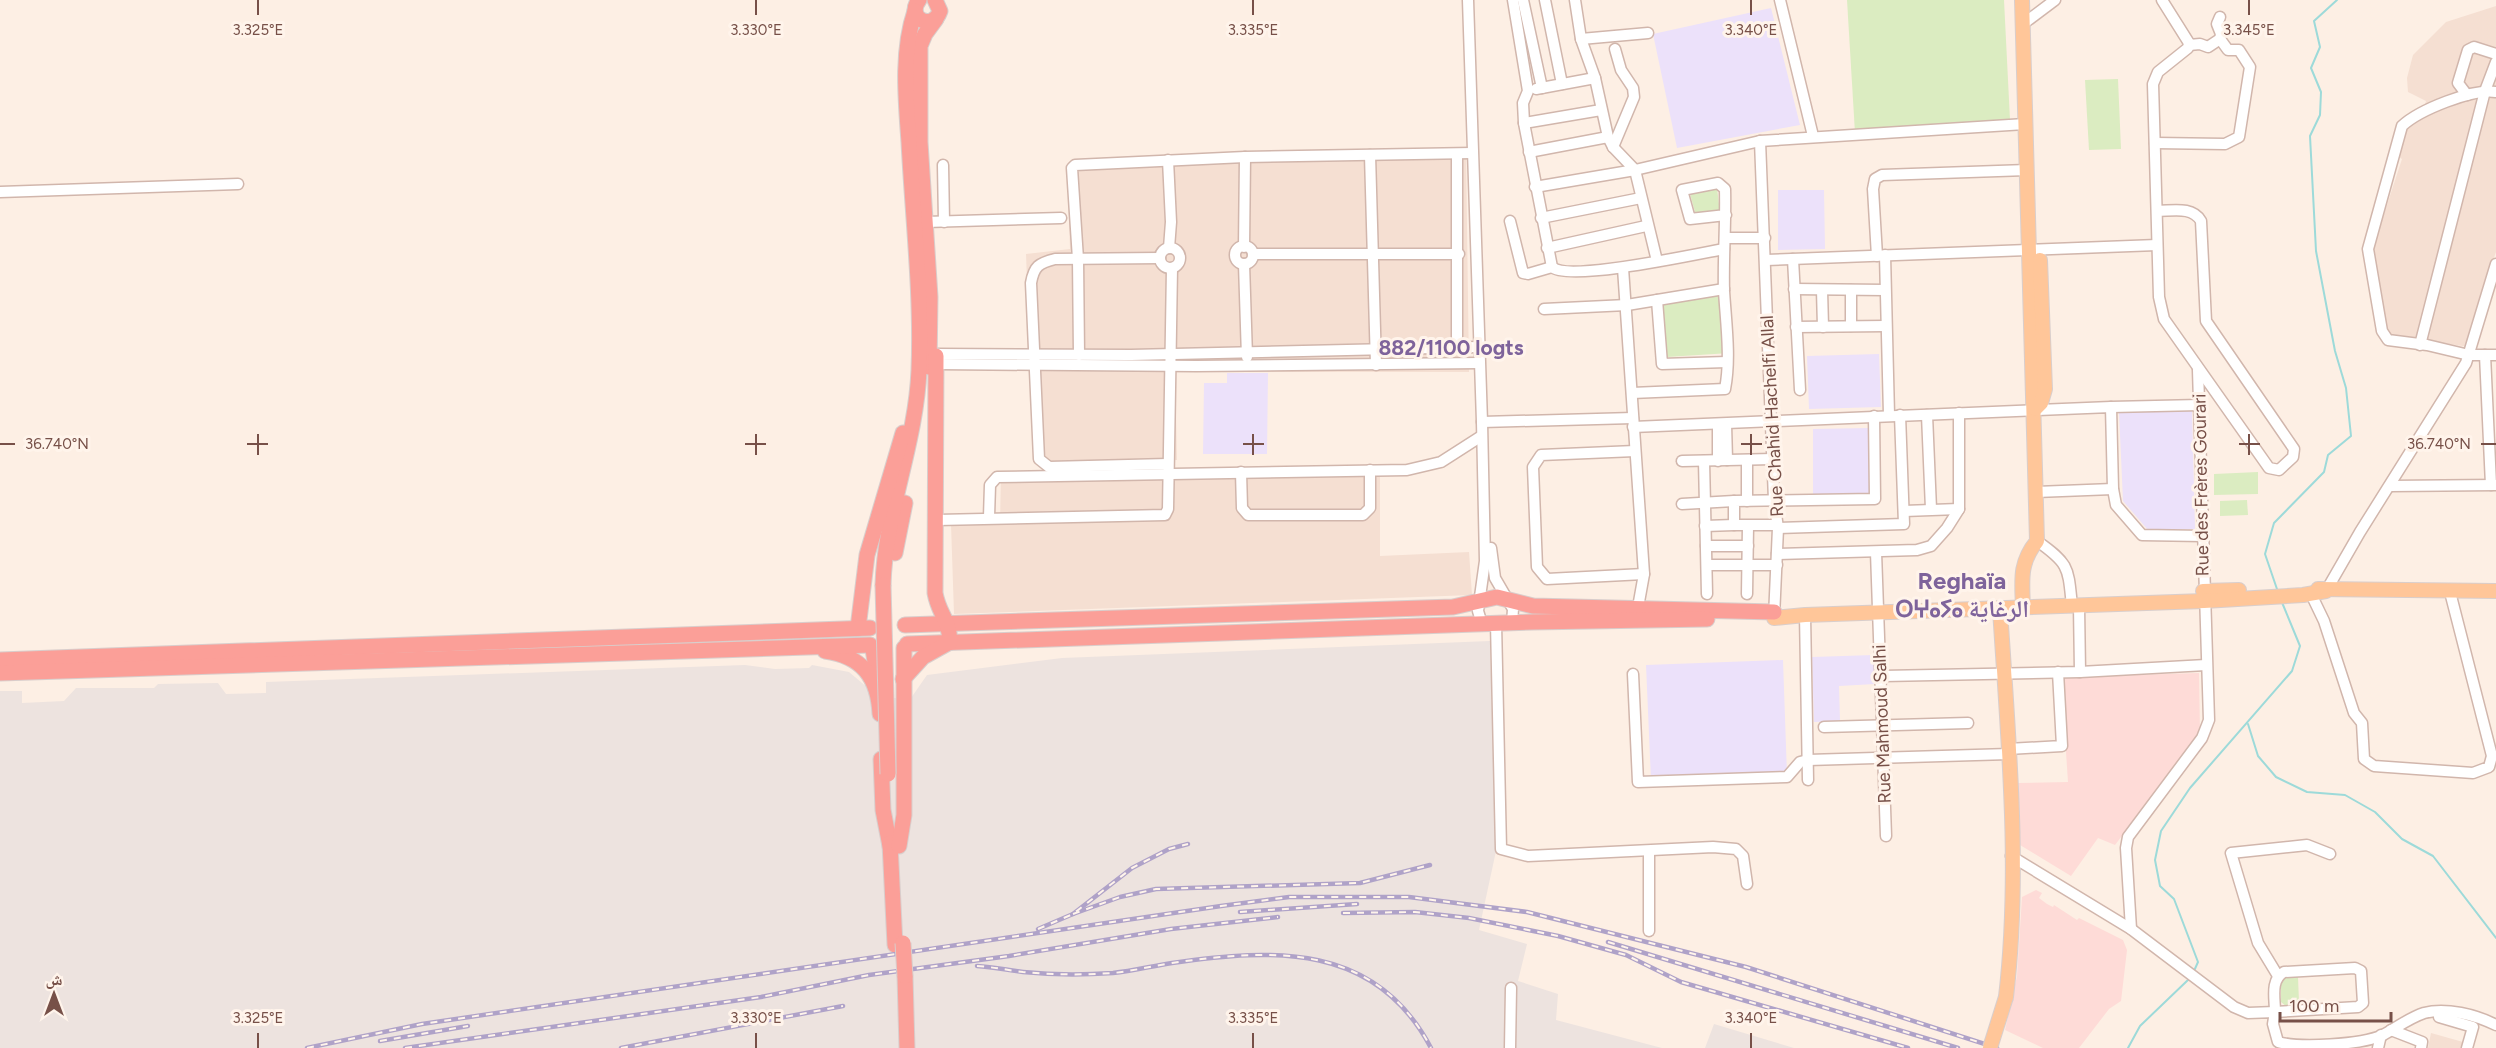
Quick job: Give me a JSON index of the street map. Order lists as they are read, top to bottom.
{
  "streets": {
    "street": ["Rue Chahid Hachelfi Allal", "Rue des Frères Gourari", "Rue Mahmoud Salhi"]
  },
  "districts": ["882/1100 logts", "Reghaïa ⵔⵖⴰⵢⴰ الرغاية"],
  "scale_bar": "100 m",
  "north": "top",
  "coordinates": [
    "3.325°E",
    "3.330°E",
    "3.335°E",
    "3.340°E",
    "3.345°E",
    "36.740°N"
  ]
}
